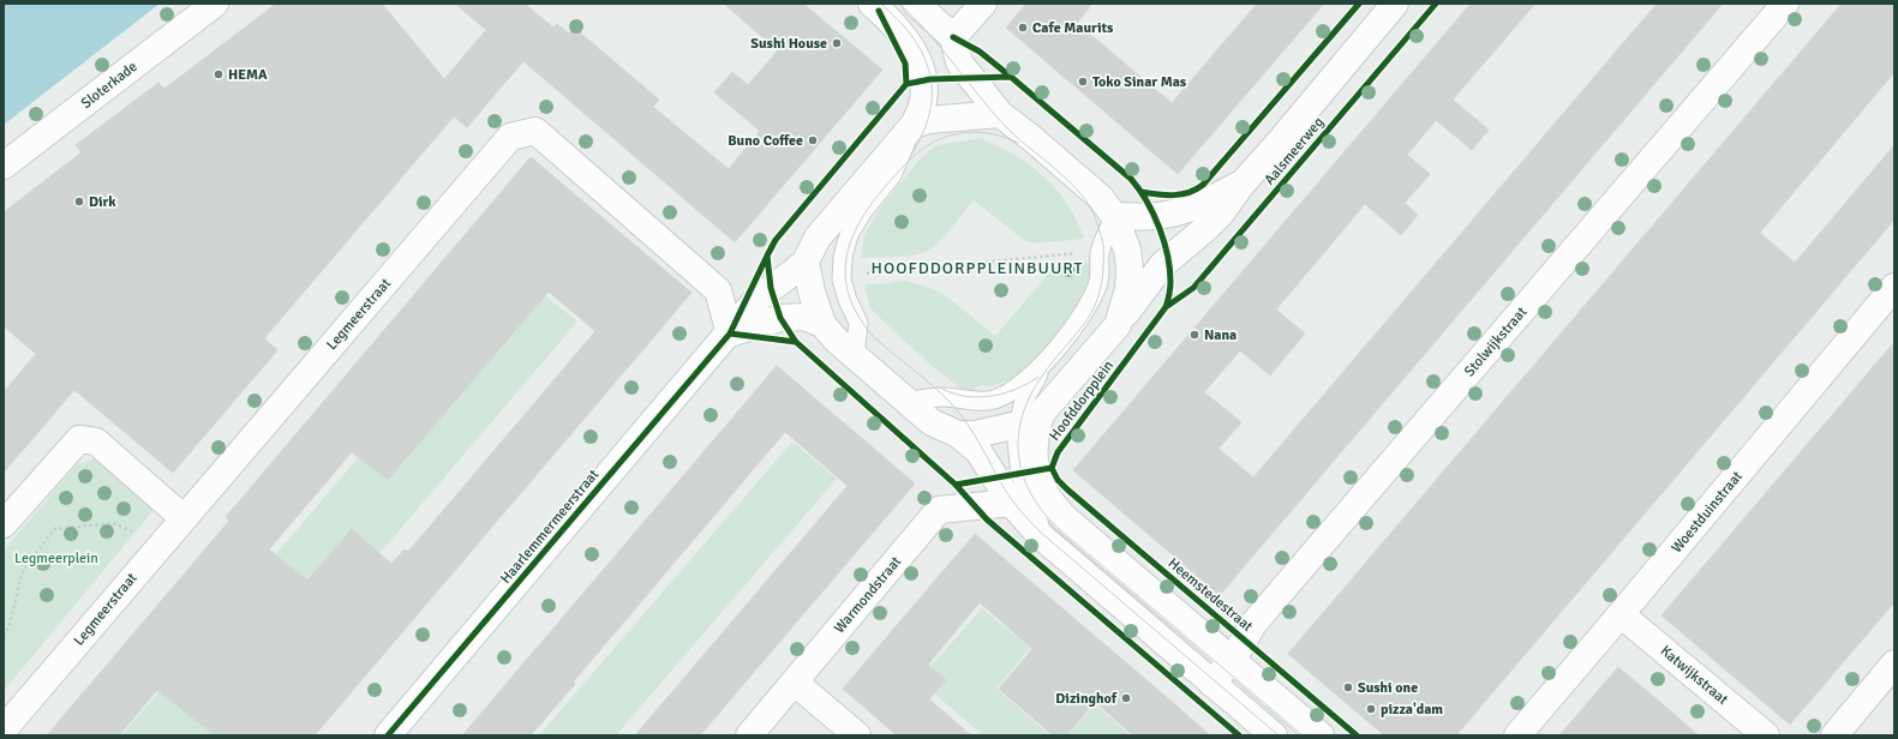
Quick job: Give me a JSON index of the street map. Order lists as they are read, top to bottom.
{
  "streets": {
    "street": [
      "Sloterkade",
      "Aalsmeerweg",
      "Legmeerstraat",
      "Stolwijkstraat",
      "Hoofddorpplein",
      "Woestduinstraat",
      "Haarlemmermeerstraat",
      "Warmondstraat",
      "Katwijkstraat"
    ],
    "cycle path": ["Heemstedestraat"]
  },
  "crossings": [
    ["Aalsmeerweg", "Hoofddorpplein"],
    ["Legmeerstraat", "Haarlemmermeerstraat"],
    ["Woestduinstraat", "Katwijkstraat"]
  ],
  "districts": ["HOOFDDORPPLEINBUURT"],
  "parks": ["Legmeerplein"],
  "places": [
    "Cafe Maurits",
    "Sushi House",
    "HEMA",
    "Toko Sinar Mas",
    "Buno Coffee",
    "Dirk",
    "Nana",
    "Sushi one",
    "Dizinghof",
    "pizza'dam"
  ]
}
